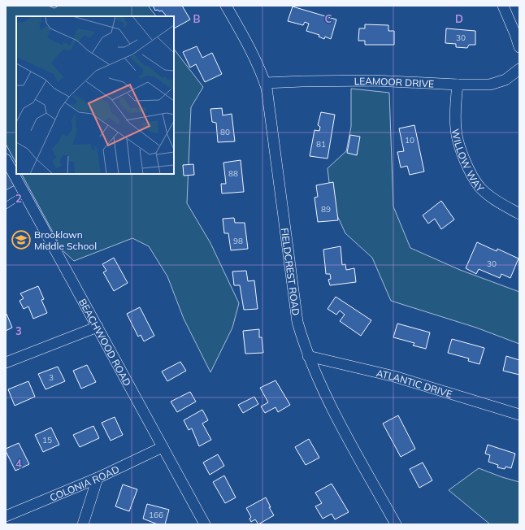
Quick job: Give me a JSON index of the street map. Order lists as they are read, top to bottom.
{
  "streets": {
    "street": [
      "LEAMOOR DRIVE",
      "WILLOW WAY",
      "FIELDCREST ROAD",
      "BEACHWOOD ROAD",
      "ATLANTIC DRIVE",
      "COLONIA ROAD"
    ]
  },
  "crossings": [
    ["LEAMOOR DRIVE", "WILLOW WAY"],
    ["LEAMOOR DRIVE", "FIELDCREST ROAD"],
    ["FIELDCREST ROAD", "ATLANTIC DRIVE"],
    ["BEACHWOOD ROAD", "COLONIA ROAD"]
  ],
  "places": {
    "school or university": ["Brooklawn Middle School"]
  },
  "house_numbers": [
    "30",
    "80",
    "10",
    "81",
    "88",
    "89",
    "98",
    "30",
    "3",
    "15",
    "166"
  ],
  "grid": {
    "columns": ["B", "C", "D"],
    "rows": ["2", "3", "4"]
  }
}
